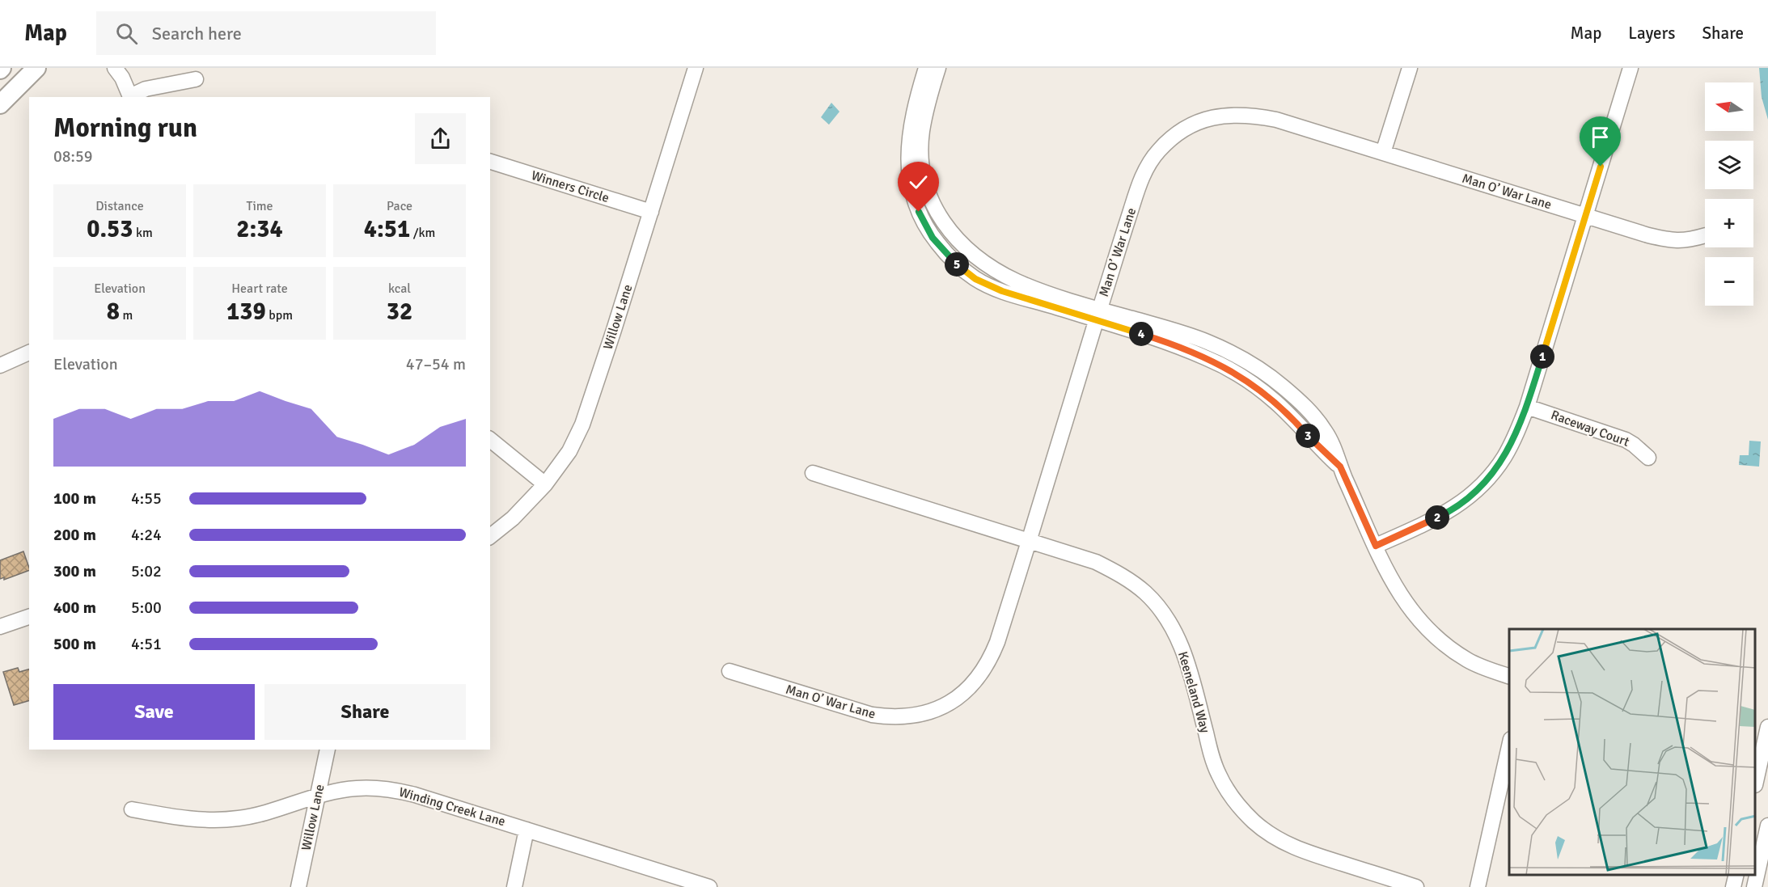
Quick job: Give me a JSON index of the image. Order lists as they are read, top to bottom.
{
  "streets": {
    "street": [
      "Winners Circle",
      "Man O’ War Lane",
      "Willow Lane",
      "Raceway Court",
      "Keeneland Way",
      "Winding Creek Lane"
    ]
  },
  "crossings": [
    ["Winners Circle", "Willow Lane"],
    ["Man O’ War Lane", "Keeneland Way"],
    ["Willow Lane", "Winding Creek Lane"]
  ],
  "north": "left",
  "page": {
    "header": "Map",
    "search": "Search here",
    "nav": ["Map", "Layers", "Share"],
    "map_buttons": ["+", "−"],
    "heading": ["Morning run", "08:59"],
    "stats": [
      ["Distance", "0.53 km"],
      ["Time", "2:34"],
      ["Pace", "4:51 /km"],
      ["Elevation", "8 m"],
      ["Heart rate", "139 bpm"],
      ["kcal", "32"]
    ],
    "pins": [
      "5",
      "4",
      "1",
      "3",
      "2"
    ],
    "chart": ["Elevation", "47–54 m"],
    "list": [
      {
        "name": "100 m",
        "note": "4:55"
      },
      {
        "name": "200 m",
        "note": "4:24"
      },
      {
        "name": "300 m",
        "note": "5:02"
      },
      {
        "name": "400 m",
        "note": "5:00"
      },
      {
        "name": "500 m",
        "note": "4:51"
      }
    ],
    "buttons": ["Save", "Share"]
  }
}
